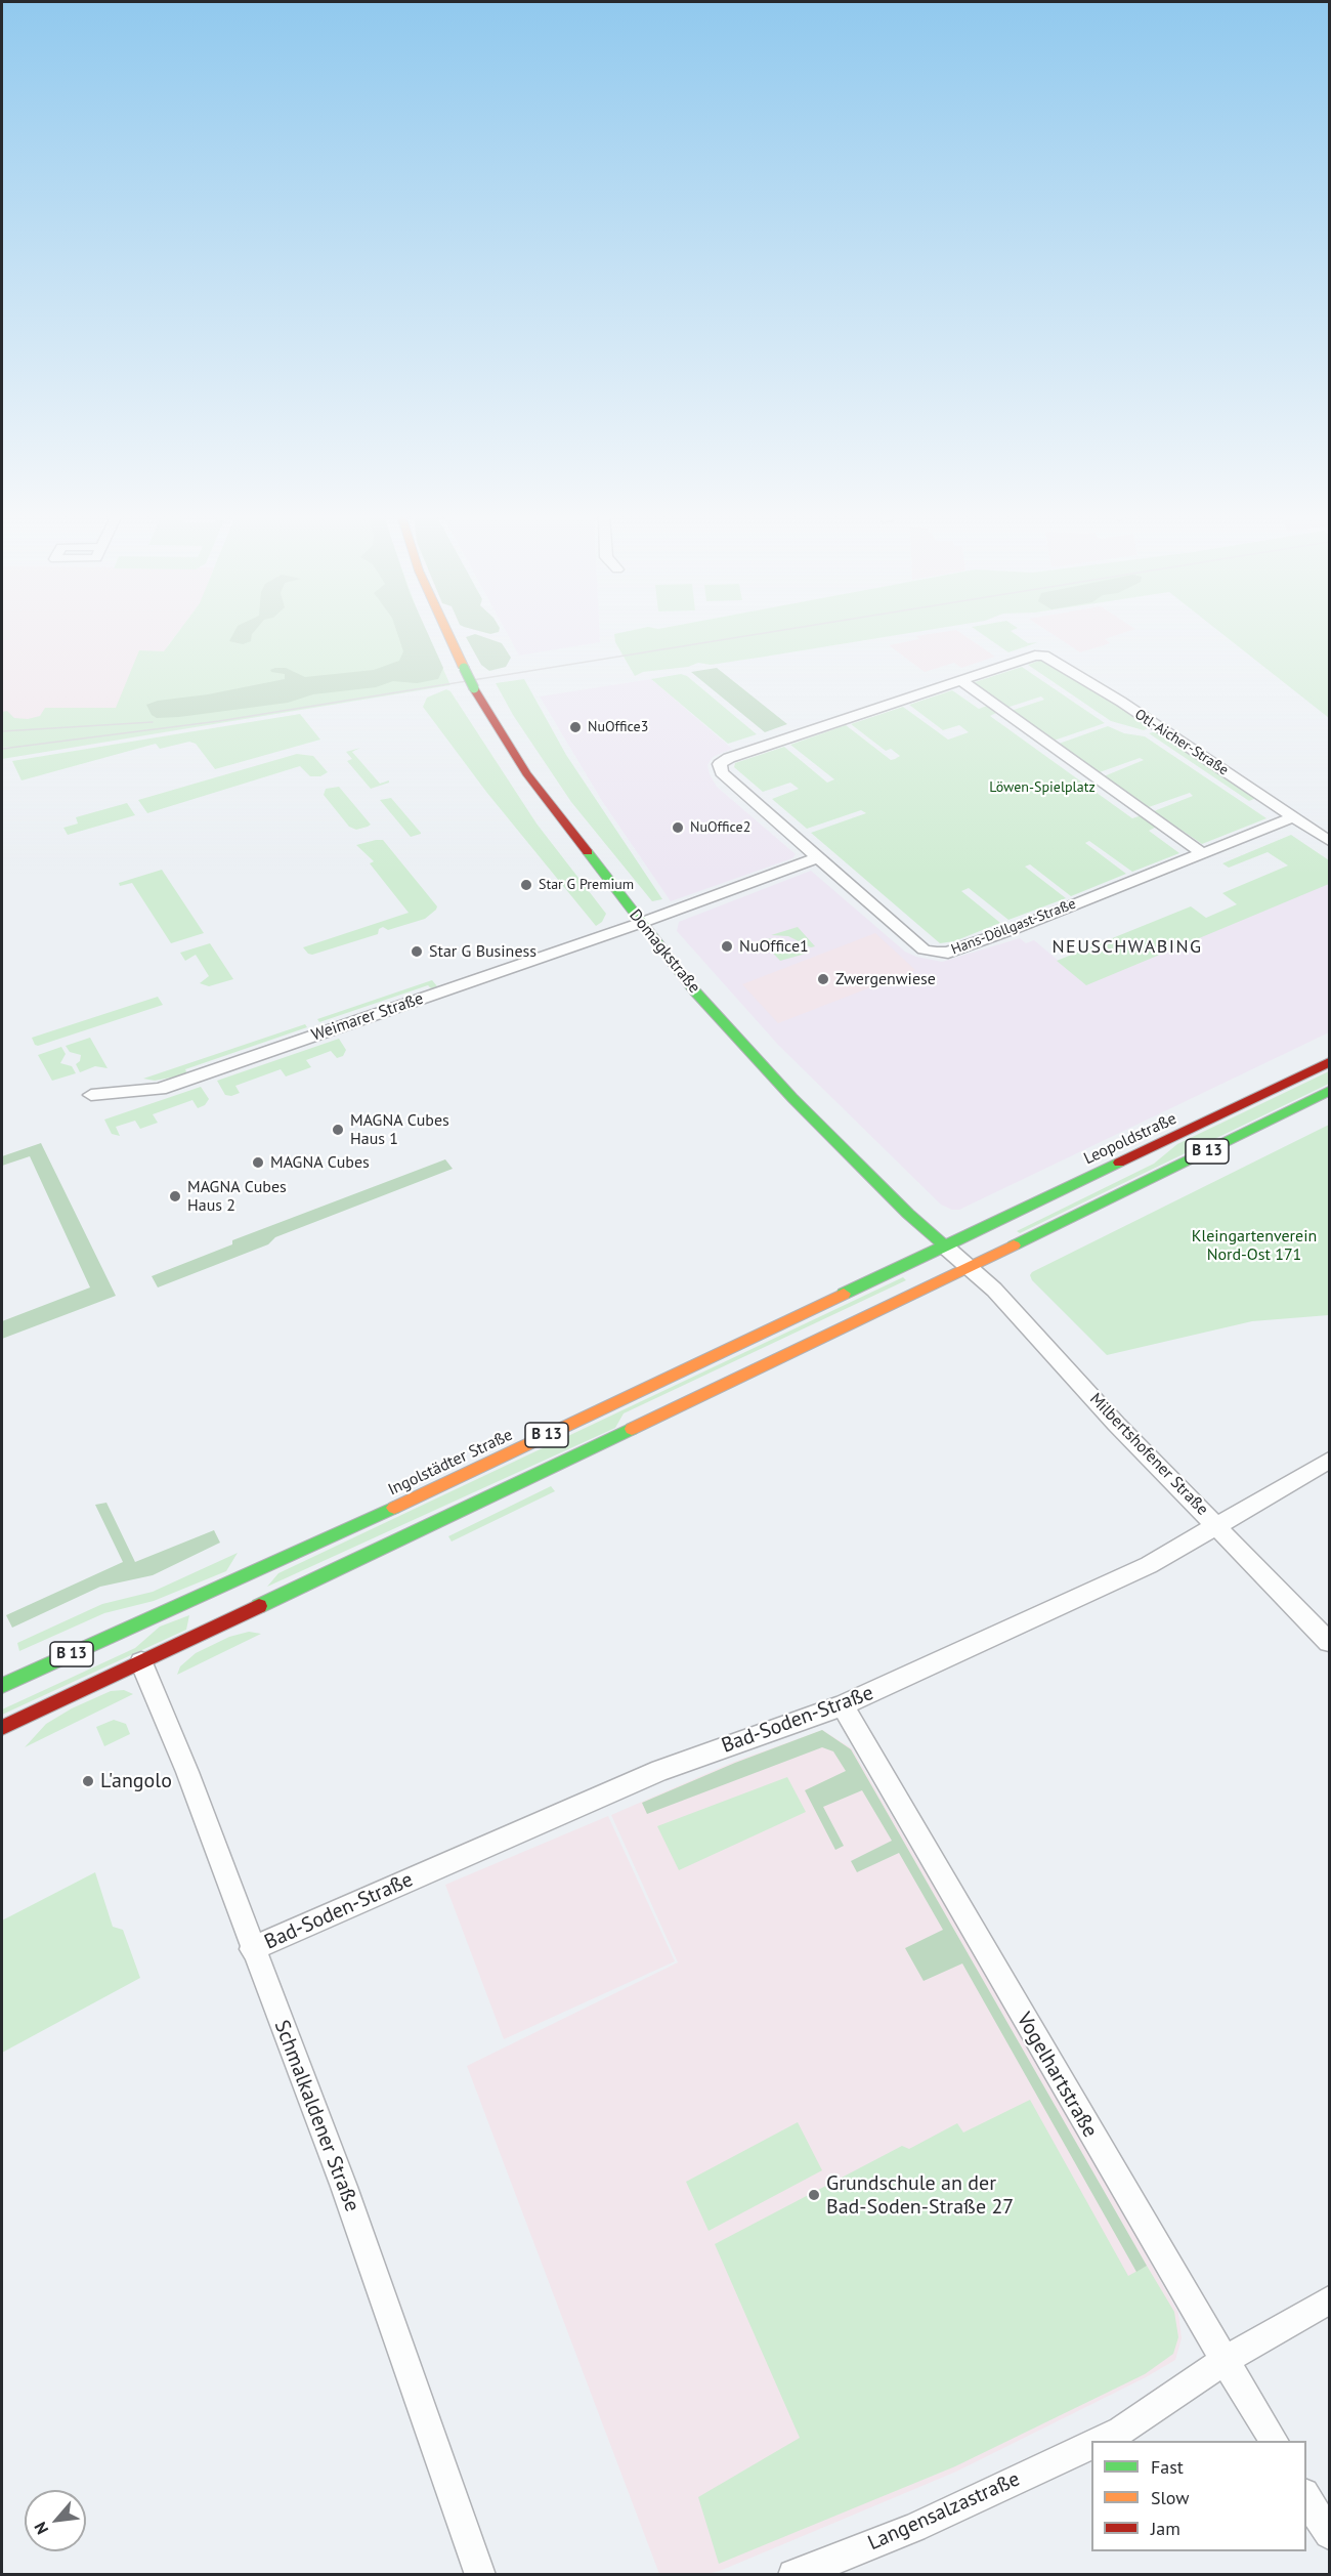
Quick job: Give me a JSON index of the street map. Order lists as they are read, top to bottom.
{
  "streets": {
    "main road": [
      "Domagkstraße",
      "Leopoldstraße",
      "B 13",
      "Ingolstädter Straße"
    ],
    "street": [
      "Otl-Aicher-Straße",
      "Hans-Döllgast-Straße",
      "Weimarer Straße",
      "Milbertshofener Straße",
      "Bad-Soden-Straße",
      "Vogelhartstraße",
      "Schmalkaldener Straße",
      "Langensalzastraße"
    ]
  },
  "crossings": [
    ["Otl-Aicher-Straße", "Hans-Döllgast-Straße"],
    ["Domagkstraße", "Weimarer Straße"],
    ["Domagkstraße", "Leopoldstraße"],
    ["Domagkstraße", "B 13"],
    ["Domagkstraße", "Milbertshofener Straße"],
    ["Domagkstraße", "Ingolstädter Straße"],
    ["Leopoldstraße", "Ingolstädter Straße"],
    ["B 13", "Milbertshofener Straße"],
    ["B 13", "Schmalkaldener Straße"],
    ["Milbertshofener Straße", "Bad-Soden-Straße"],
    ["Bad-Soden-Straße", "Vogelhartstraße"],
    ["Bad-Soden-Straße", "Schmalkaldener Straße"],
    ["Vogelhartstraße", "Langensalzastraße"]
  ],
  "districts": ["NEUSCHWABING"],
  "parks": ["Löwen-Spielplatz", "Kleingartenverein Nord-Ost 171"],
  "places": [
    "NuOffice3",
    "NuOffice2",
    "Star G Premium",
    "NuOffice1",
    "Star G Business",
    "Zwergenwiese",
    "MAGNA Cubes Haus 1",
    "MAGNA Cubes",
    "MAGNA Cubes Haus 2",
    "L'angolo",
    "Grundschule an der Bad-Soden-Straße 27"
  ],
  "legend": ["Fast", "Slow", "Jam"],
  "north": "bottom left"
}
